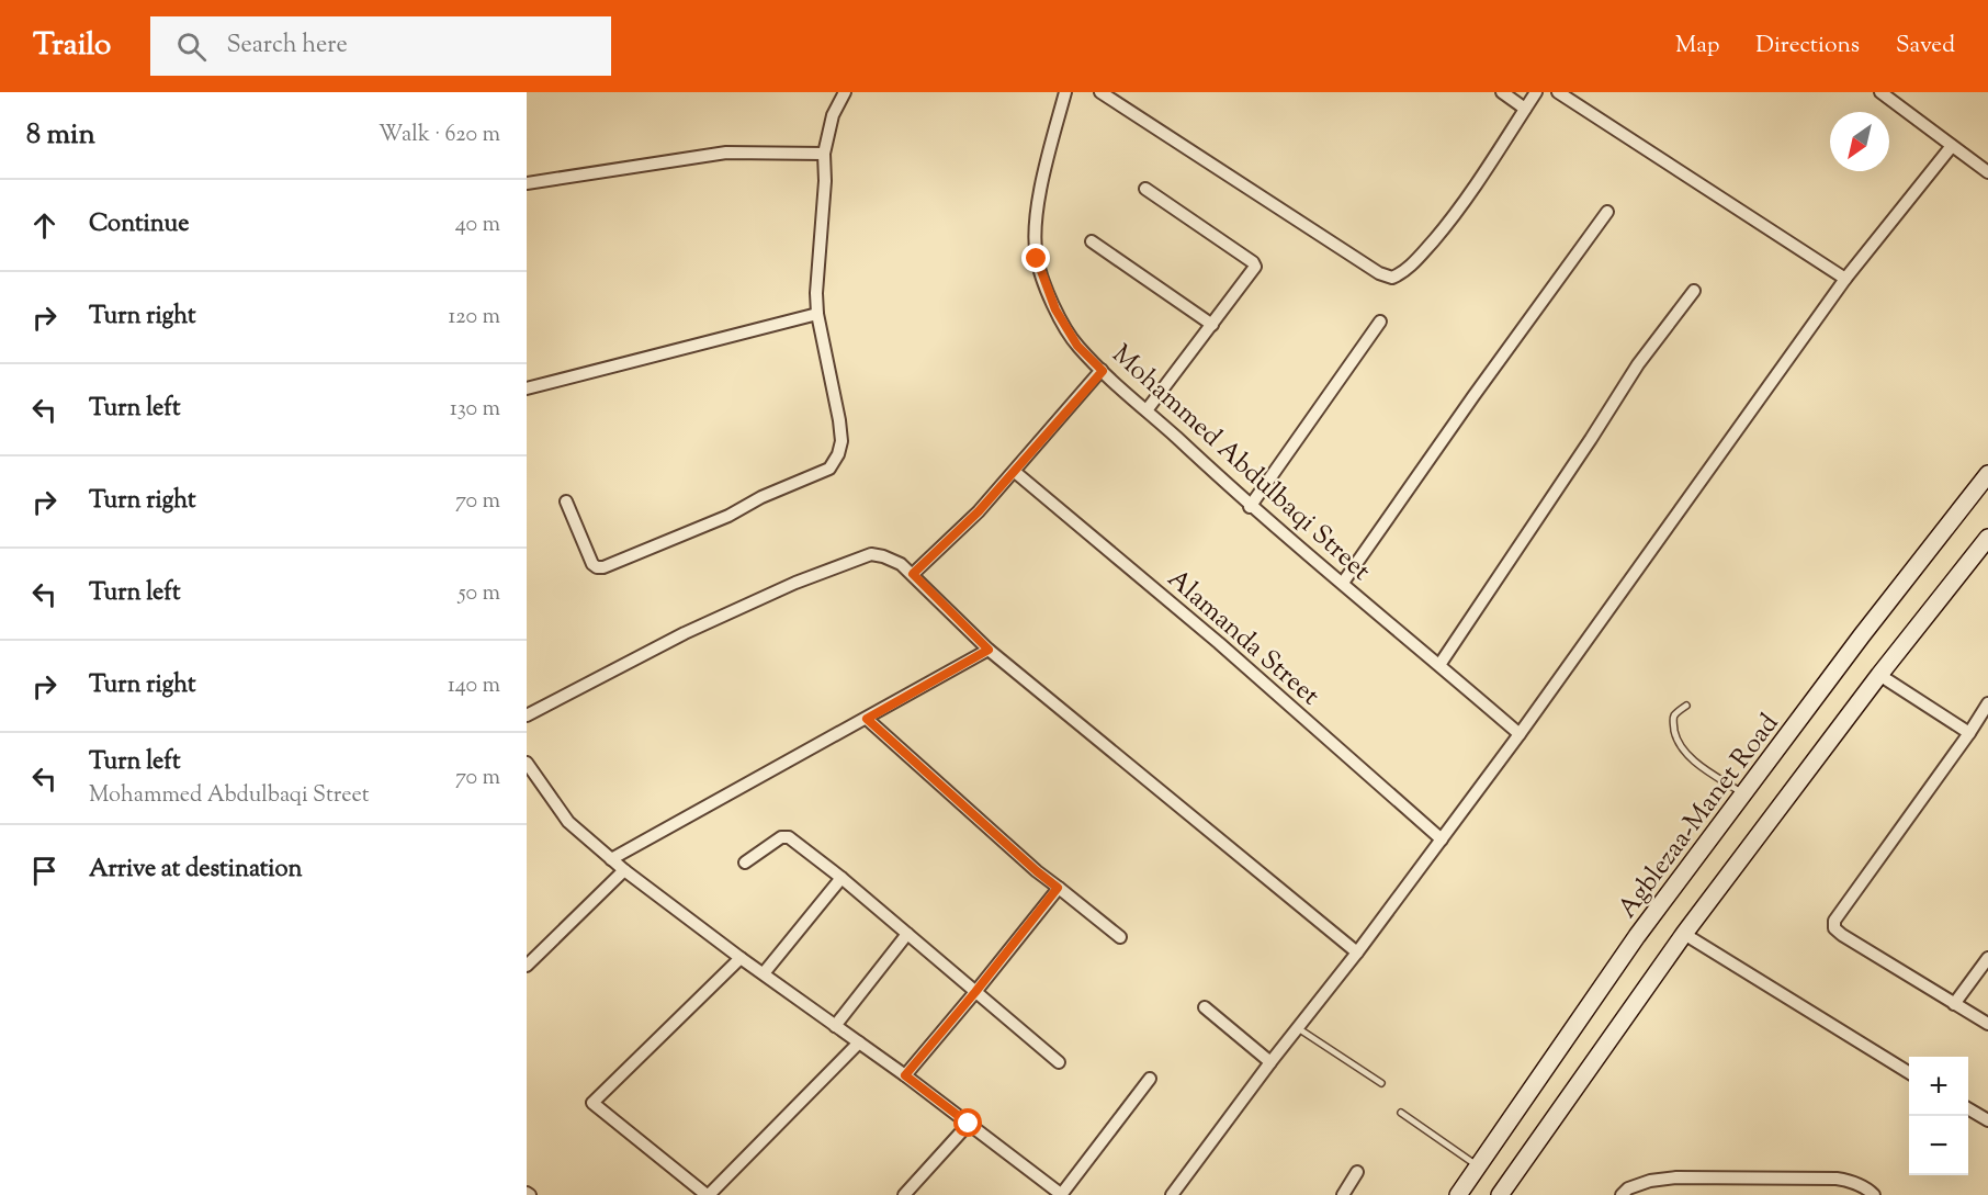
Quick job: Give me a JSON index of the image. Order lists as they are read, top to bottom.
{
  "streets": {
    "main road": ["Agblezaa-Manet Road"],
    "street": ["Mohammed Abdulbaqi Street", "Alamanda Street"]
  },
  "north": "bottom left",
  "page": {
    "header": "Trailo",
    "search": "Search here",
    "nav": ["Map", "Directions", "Saved"],
    "heading": ["8 min", "Walk · 620 m"],
    "list": [
      ["Continue", "40 m"],
      ["Turn right", "120 m"],
      ["Turn left", "130 m"],
      ["Turn right", "70 m"],
      ["Turn left", "50 m"],
      ["Turn right", "140 m"],
      ["Turn left", "Mohammed Abdulbaqi Street", "70 m"],
      "Arrive at destination"
    ],
    "map_buttons": ["+", "−"]
  }
}
